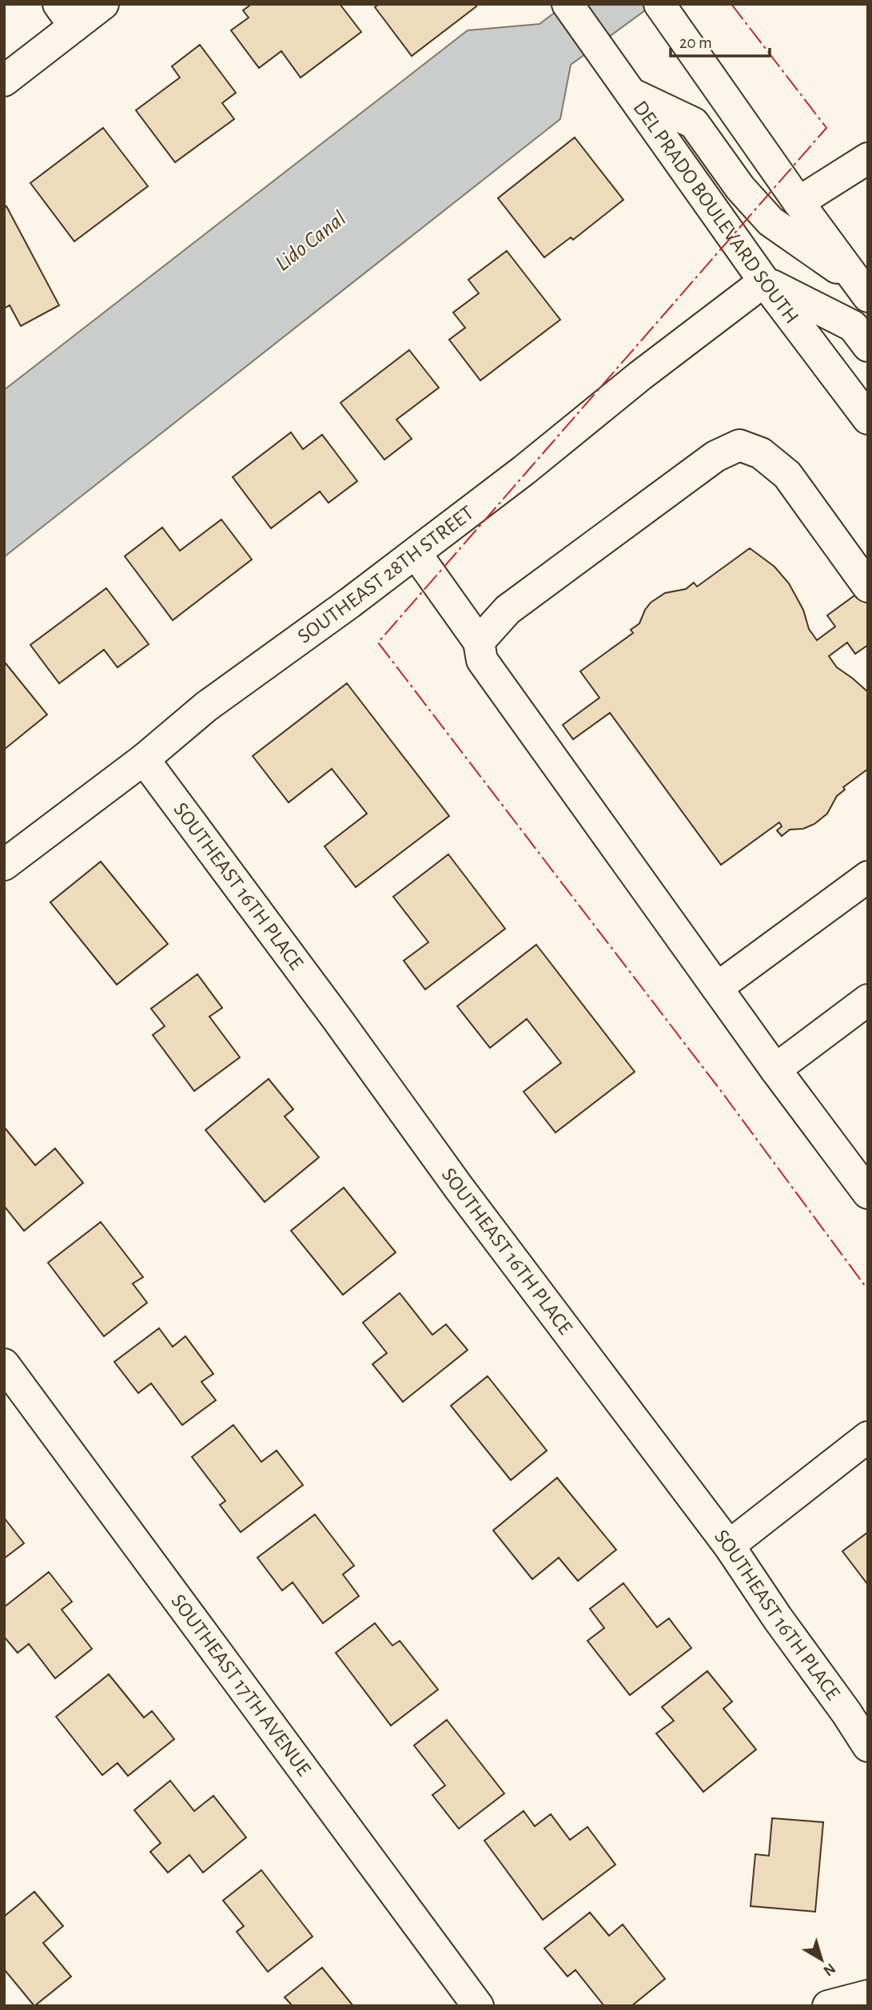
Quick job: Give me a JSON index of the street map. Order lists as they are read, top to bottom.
{
  "streets": {
    "street": [
      "DEL PRADO BOULEVARD SOUTH",
      "SOUTHEAST 28TH STREET",
      "SOUTHEAST 16TH PLACE",
      "SOUTHEAST 17TH AVENUE"
    ]
  },
  "crossings": [
    ["DEL PRADO BOULEVARD SOUTH", "SOUTHEAST 28TH STREET"],
    ["SOUTHEAST 28TH STREET", "SOUTHEAST 16TH PLACE"]
  ],
  "water": ["Lido Canal"],
  "scale_bar": "20 m",
  "north": "bottom right"
}
